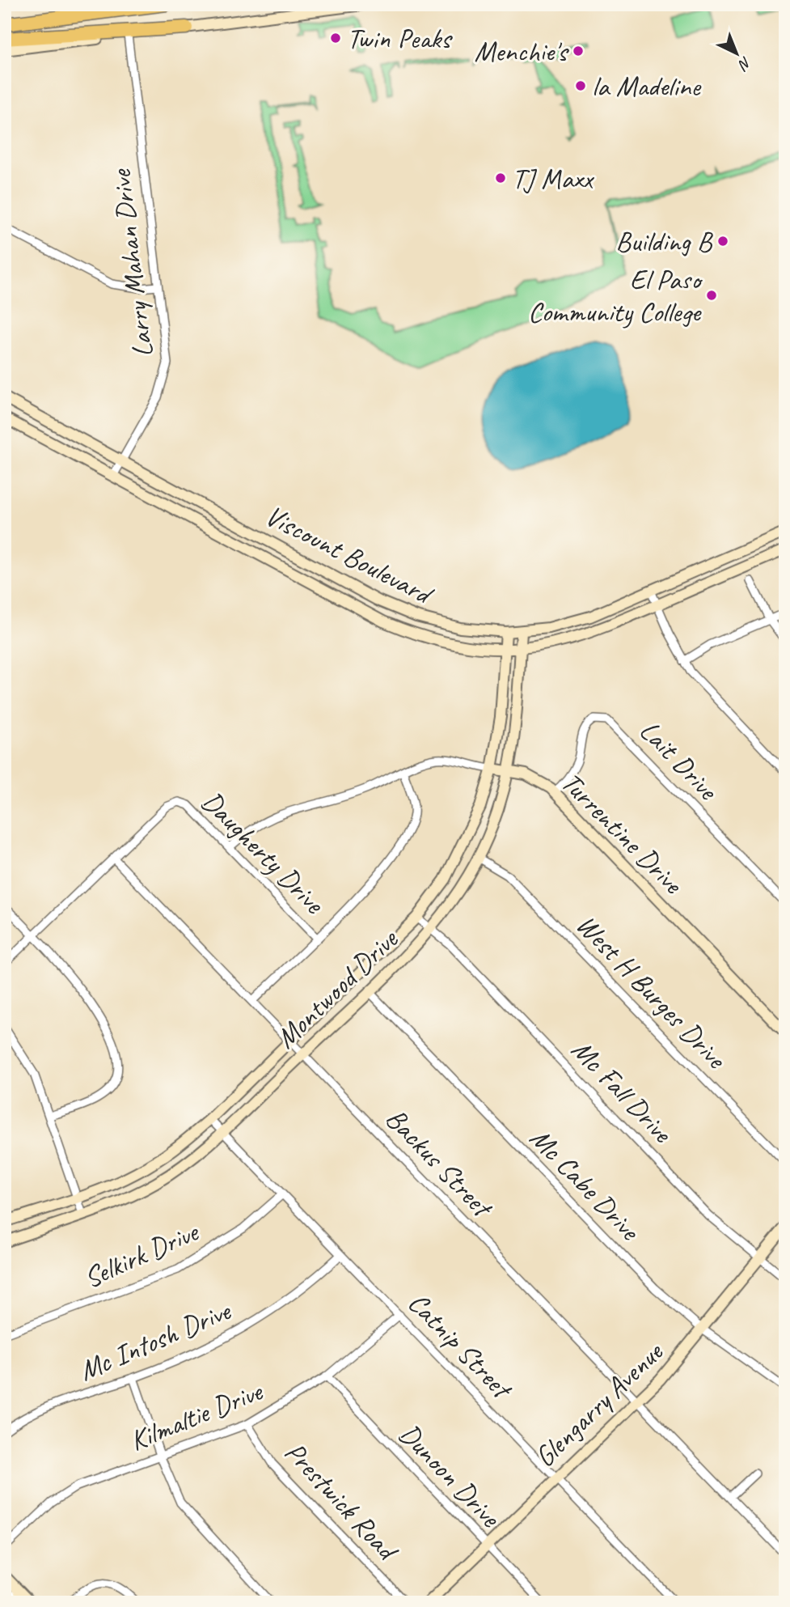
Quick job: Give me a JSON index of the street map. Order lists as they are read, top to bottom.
{
  "streets": {
    "main road": [
      "Viscount Boulevard",
      "Turrentine Drive",
      "Montwood Drive",
      "Glengarry Avenue"
    ],
    "street": [
      "Larry Mahan Drive",
      "Lait Drive",
      "Daugherty Drive",
      "West H Burges Drive",
      "Mc Fall Drive",
      "Backus Street",
      "Mc Cabe Drive",
      "Selkirk Drive",
      "Mc Intosh Drive",
      "Catnip Street",
      "Kilmaltie Drive",
      "Dunoon Drive",
      "Prestwick Road"
    ]
  },
  "crossings": [
    ["Larry Mahan Drive", "Viscount Boulevard"],
    ["Viscount Boulevard", "Montwood Drive"],
    ["Lait Drive", "Turrentine Drive"],
    ["Turrentine Drive", "Daugherty Drive"],
    ["Turrentine Drive", "Montwood Drive"],
    ["Daugherty Drive", "Backus Street"],
    ["Montwood Drive", "West H Burges Drive"],
    ["Montwood Drive", "Mc Fall Drive"],
    ["Montwood Drive", "Backus Street"],
    ["Montwood Drive", "Mc Cabe Drive"],
    ["Montwood Drive", "Catnip Street"],
    ["Mc Fall Drive", "Glengarry Avenue"],
    ["Backus Street", "Glengarry Avenue"],
    ["Mc Cabe Drive", "Glengarry Avenue"],
    ["Selkirk Drive", "Catnip Street"],
    ["Mc Intosh Drive", "Catnip Street"],
    ["Catnip Street", "Glengarry Avenue"],
    ["Catnip Street", "Kilmaltie Drive"],
    ["Glengarry Avenue", "Dunoon Drive"],
    ["Kilmaltie Drive", "Dunoon Drive"],
    ["Kilmaltie Drive", "Prestwick Road"]
  ],
  "places": [
    "Twin Peaks",
    "Menchie's",
    "la Madeline",
    "TJ Maxx",
    "Building B",
    "El Paso Community College"
  ],
  "north": "bottom right"
}
